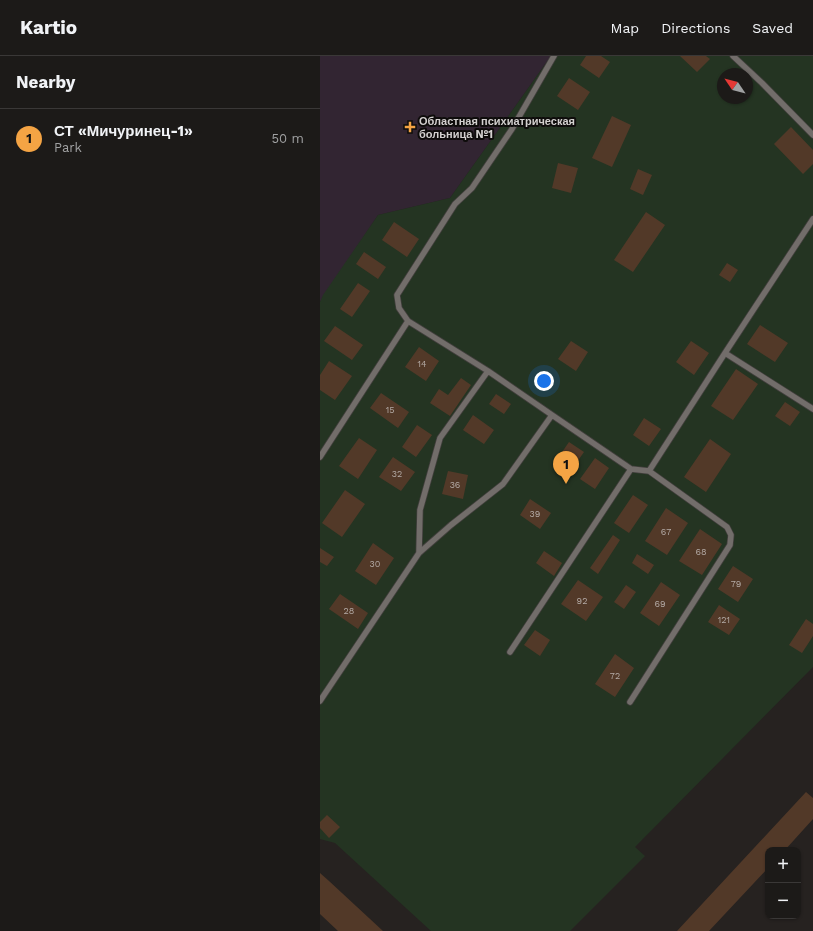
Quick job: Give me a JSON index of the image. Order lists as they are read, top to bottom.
{
  "places": {
    "health": ["Областная психиатрическая больница №1"]
  },
  "house_numbers": [
    "14",
    "15",
    "32",
    "36",
    "39",
    "67",
    "68",
    "30",
    "79",
    "92",
    "69",
    "28",
    "121",
    "72"
  ],
  "north": "top left",
  "page": {
    "header": "Kartio",
    "nav": ["Map", "Directions", "Saved"],
    "heading": "Nearby",
    "list": [
      {
        "mark": "1",
        "name": "СТ «Мичуринец-1»",
        "note": "Park",
        "value": "50 m"
      }
    ],
    "pins": "1",
    "map_buttons": ["+", "−"]
  }
}
